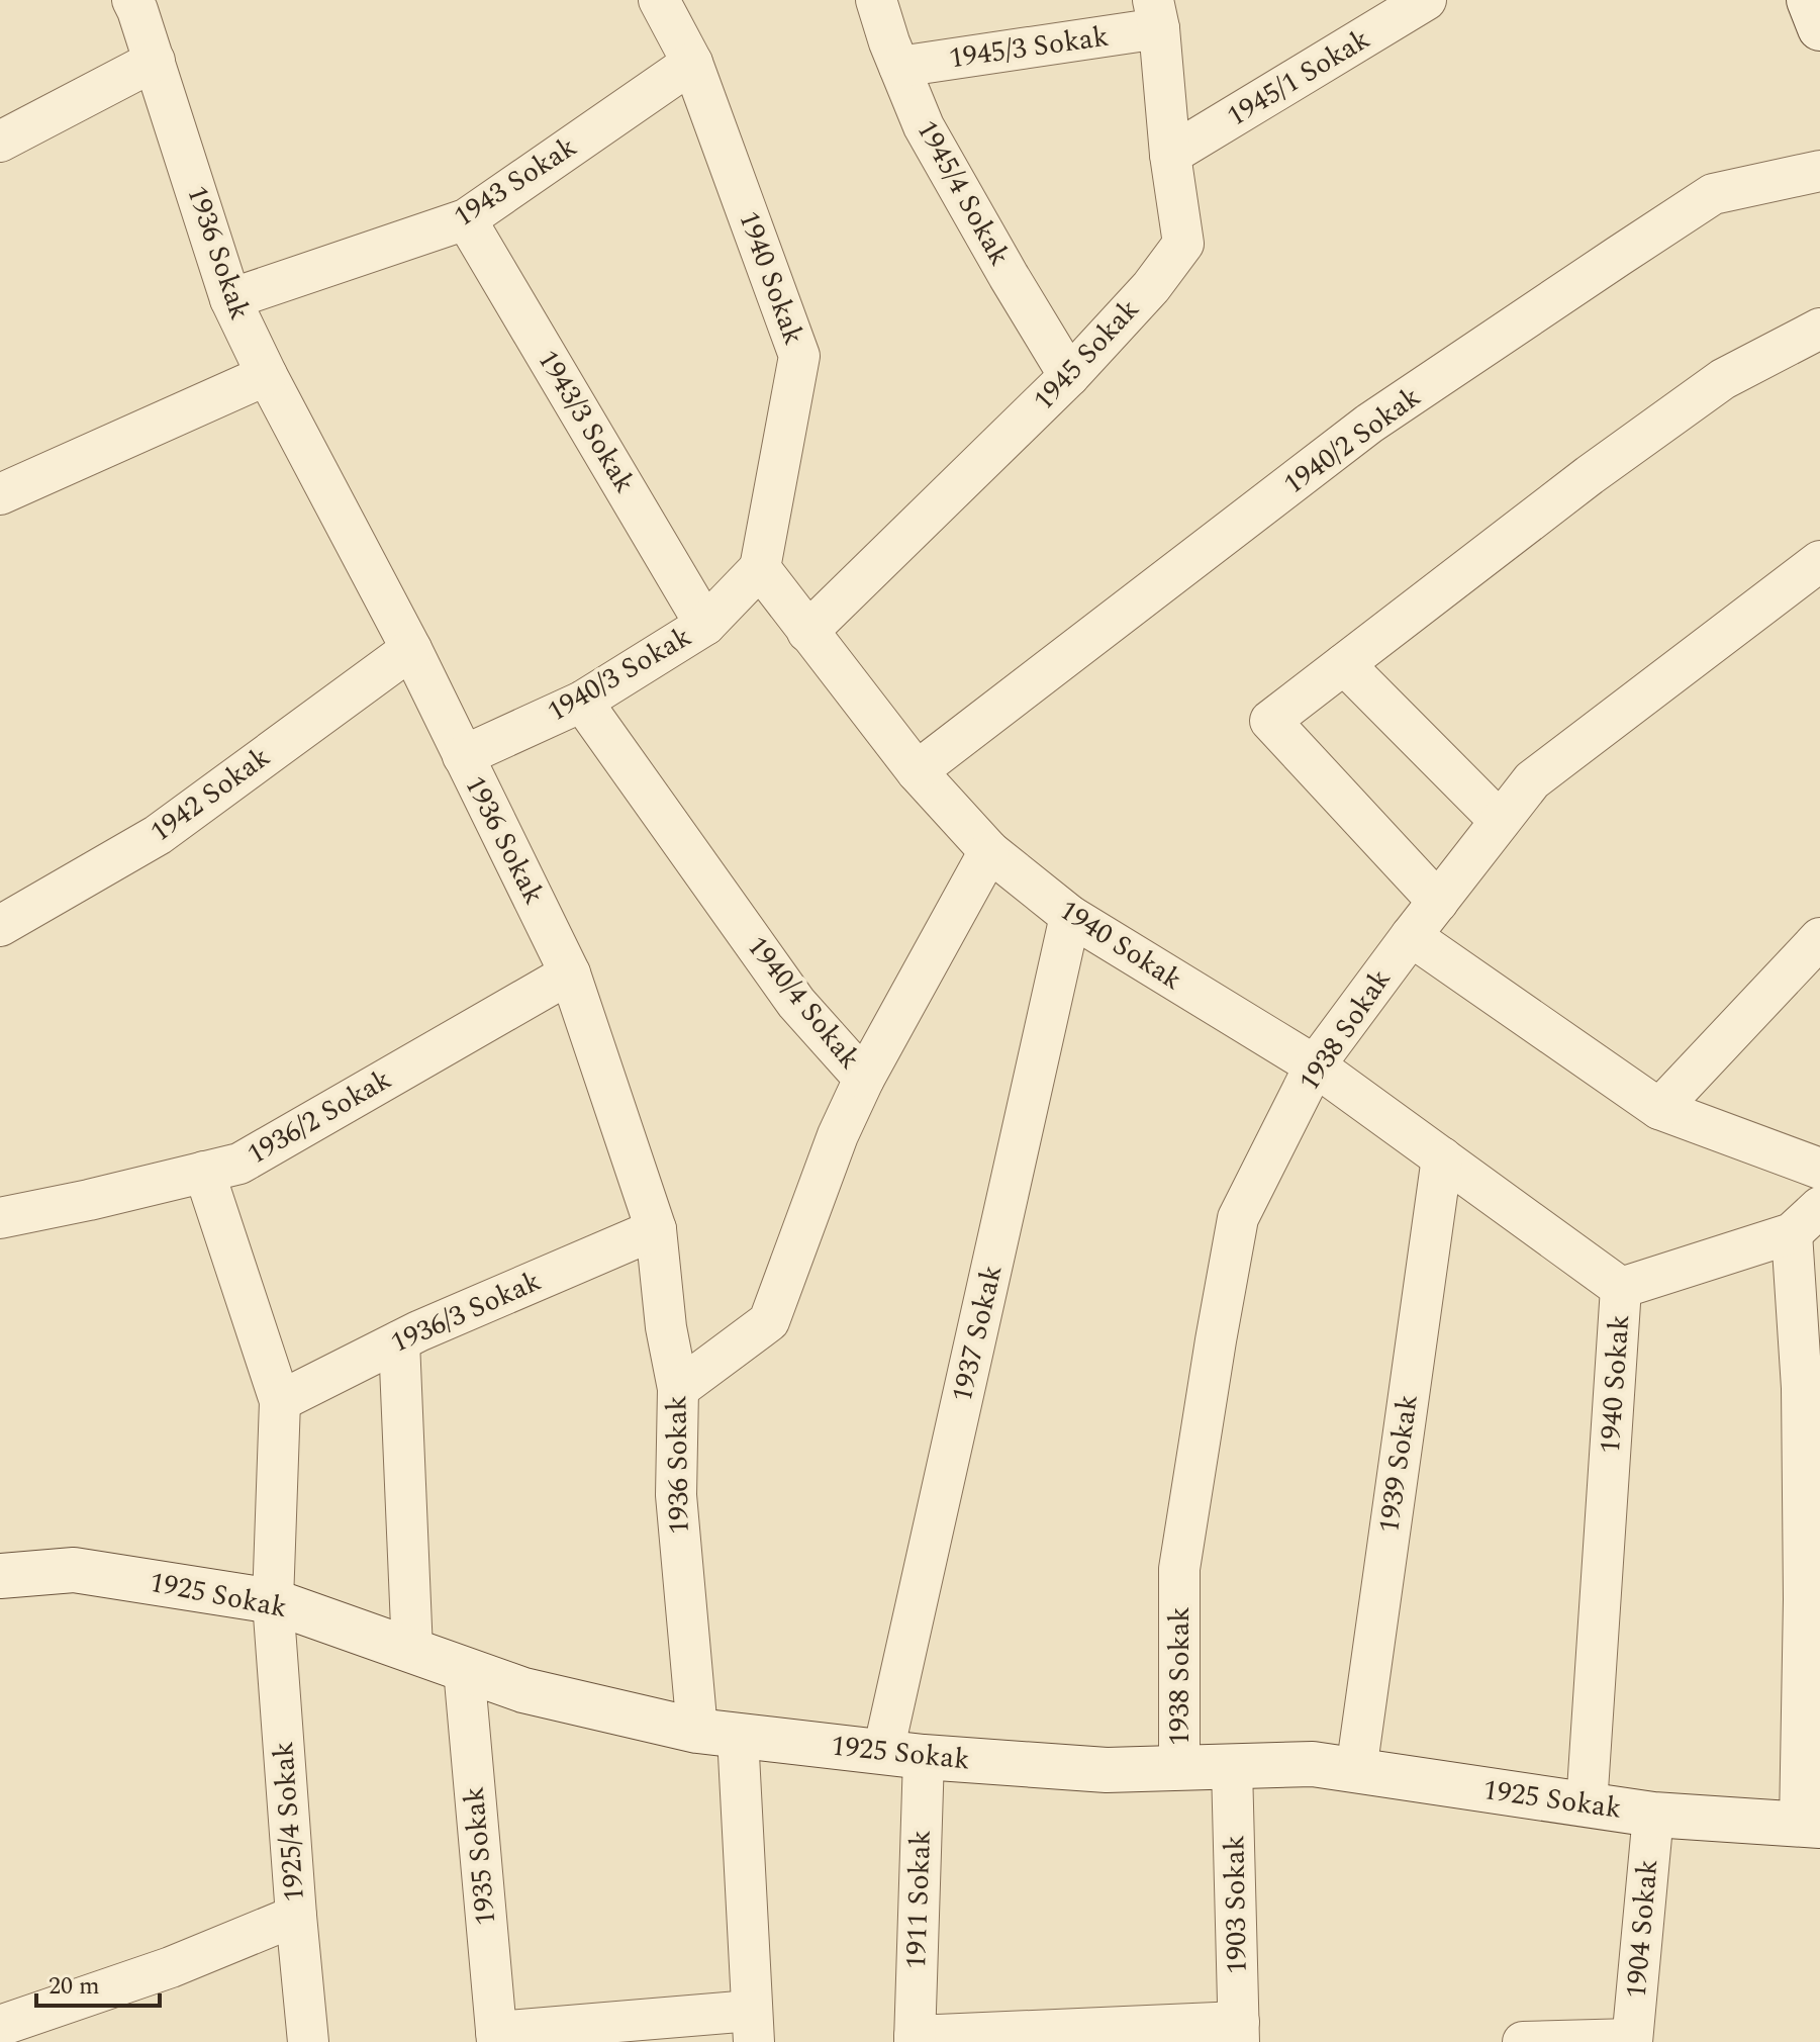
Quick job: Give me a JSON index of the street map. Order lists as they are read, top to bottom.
{
  "streets": {
    "street": [
      "1945/3 Sokak",
      "1945/1 Sokak",
      "1943 Sokak",
      "1945/4 Sokak",
      "1936 Sokak",
      "1940 Sokak",
      "1945 Sokak",
      "1943/3 Sokak",
      "1940/2 Sokak",
      "1940/3 Sokak",
      "1942 Sokak",
      "1940/4 Sokak",
      "1938 Sokak",
      "1936/2 Sokak",
      "1936/3 Sokak",
      "1937 Sokak",
      "1939 Sokak",
      "1925 Sokak",
      "1925/4 Sokak",
      "1935 Sokak",
      "1911 Sokak",
      "1903 Sokak",
      "1904 Sokak"
    ]
  },
  "crossings": [
    ["1945/3 Sokak", "1945/4 Sokak"],
    ["1945/3 Sokak", "1945 Sokak"],
    ["1945/1 Sokak", "1945 Sokak"],
    ["1943 Sokak", "1936 Sokak"],
    ["1943 Sokak", "1940 Sokak"],
    ["1943 Sokak", "1943/3 Sokak"],
    ["1945/4 Sokak", "1945 Sokak"],
    ["1936 Sokak", "1940/3 Sokak"],
    ["1936 Sokak", "1942 Sokak"],
    ["1936 Sokak", "1940/4 Sokak"],
    ["1936 Sokak", "1936/2 Sokak"],
    ["1936 Sokak", "1936/3 Sokak"],
    ["1936 Sokak", "1925 Sokak"],
    ["1940 Sokak", "1945 Sokak"],
    ["1940 Sokak", "1940/2 Sokak"],
    ["1940 Sokak", "1940/3 Sokak"],
    ["1940 Sokak", "1938 Sokak"],
    ["1940 Sokak", "1937 Sokak"],
    ["1940 Sokak", "1939 Sokak"],
    ["1940 Sokak", "1925 Sokak"],
    ["1943/3 Sokak", "1940/3 Sokak"],
    ["1940/3 Sokak", "1940/4 Sokak"],
    ["1938 Sokak", "1925 Sokak"],
    ["1936/3 Sokak", "1925/4 Sokak"],
    ["1937 Sokak", "1925 Sokak"],
    ["1937 Sokak", "1911 Sokak"],
    ["1939 Sokak", "1925 Sokak"],
    ["1925 Sokak", "1925/4 Sokak"],
    ["1925 Sokak", "1935 Sokak"],
    ["1925 Sokak", "1911 Sokak"],
    ["1925 Sokak", "1903 Sokak"],
    ["1925 Sokak", "1904 Sokak"]
  ],
  "scale_bar": "20 m"
}
